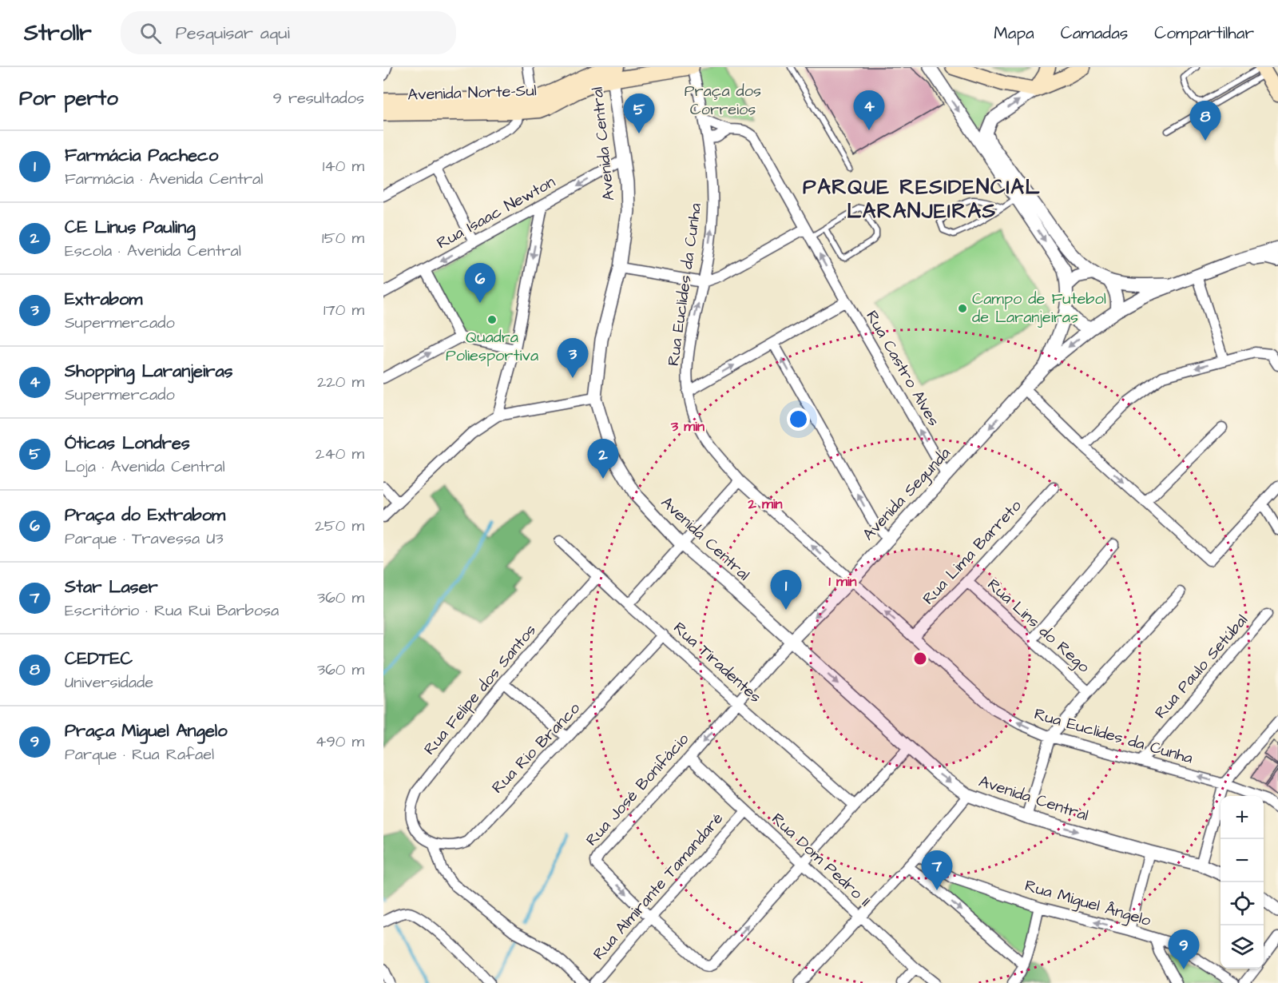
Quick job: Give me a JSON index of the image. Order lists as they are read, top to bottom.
{
  "streets": {
    "main road": ["Avenida Norte-Sul"],
    "street": [
      "Avenida Central",
      "Rua Isaac Newton",
      "Rua Euclides da Cunha",
      "Rua Castro Alves",
      "Avenida Segunda",
      "Rua Lima Barreto",
      "Rua Lins do Rego",
      "Rua Tiradentes",
      "Rua Paulo Setúbal",
      "Rua Felipe dos Santos",
      "Rua Rio Branco",
      "Rua José Bonifácio",
      "Rua Dom Pedro II",
      "Rua Almirante Tamandaré",
      "Rua Miguel Ângelo"
    ]
  },
  "crossings": [
    ["Avenida Norte-Sul", "Avenida Central"],
    ["Avenida Central", "Rua Isaac Newton"],
    ["Avenida Central", "Avenida Segunda"],
    ["Avenida Central", "Rua José Bonifácio"],
    ["Rua Euclides da Cunha", "Rua Castro Alves"],
    ["Rua Euclides da Cunha", "Avenida Segunda"],
    ["Rua Euclides da Cunha", "Rua Lima Barreto"],
    ["Rua Euclides da Cunha", "Rua Paulo Setúbal"],
    ["Rua Castro Alves", "Avenida Segunda"],
    ["Avenida Segunda", "Rua José Bonifácio"],
    ["Rua Lima Barreto", "Rua Lins do Rego"],
    ["Rua Tiradentes", "Rua Felipe dos Santos"],
    ["Rua Tiradentes", "Rua Rio Branco"],
    ["Rua Tiradentes", "Rua José Bonifácio"],
    ["Rua Felipe dos Santos", "Rua Rio Branco"],
    ["Rua José Bonifácio", "Rua Dom Pedro II"],
    ["Rua José Bonifácio", "Rua Almirante Tamandaré"],
    ["Rua Dom Pedro II", "Rua Almirante Tamandaré"]
  ],
  "one_way": ["Rua Euclides da Cunha", "Avenida Segunda"],
  "districts": ["PARQUE RESIDENCIAL LARANJEIRAS"],
  "parks": ["Praça dos Correios"],
  "places": ["Campo de Futebol de Laranjeiras", "Quadra Poliesportiva"],
  "page": {
    "header": "Strollr",
    "search": "Pesquisar aqui",
    "nav": ["Mapa", "Camadas", "Compartilhar"],
    "heading": ["Por perto", "9 resultados"],
    "pins": [
      "4",
      "5",
      "8",
      "6",
      "3",
      "2",
      "1",
      "7",
      "9"
    ],
    "list": [
      {
        "mark": "1",
        "name": "Farmácia Pacheco",
        "note": "Farmácia · Avenida Central",
        "value": "140 m"
      },
      {
        "mark": "2",
        "name": "CE Linus Pauling",
        "note": "Escola · Avenida Central",
        "value": "150 m"
      },
      {
        "mark": "3",
        "name": "Extrabom",
        "note": "Supermercado",
        "value": "170 m"
      },
      {
        "mark": "4",
        "name": "Shopping Laranjeiras",
        "note": "Supermercado",
        "value": "220 m"
      },
      {
        "mark": "5",
        "name": "Óticas Londres",
        "note": "Loja · Avenida Central",
        "value": "240 m"
      },
      {
        "mark": "6",
        "name": "Praça do Extrabom",
        "note": "Parque · Travessa U3",
        "value": "250 m"
      },
      {
        "mark": "7",
        "name": "Star Laser",
        "note": "Escritório · Rua Rui Barbosa",
        "value": "360 m"
      },
      {
        "mark": "8",
        "name": "CEDTEC",
        "note": "Universidade",
        "value": "360 m"
      },
      {
        "mark": "9",
        "name": "Praça Miguel Angelo",
        "note": "Parque · Rua Rafael",
        "value": "490 m"
      }
    ],
    "map_buttons": ["+", "−"]
  },
  "rings": ["3 min", "2 min", "1 min"]
}
